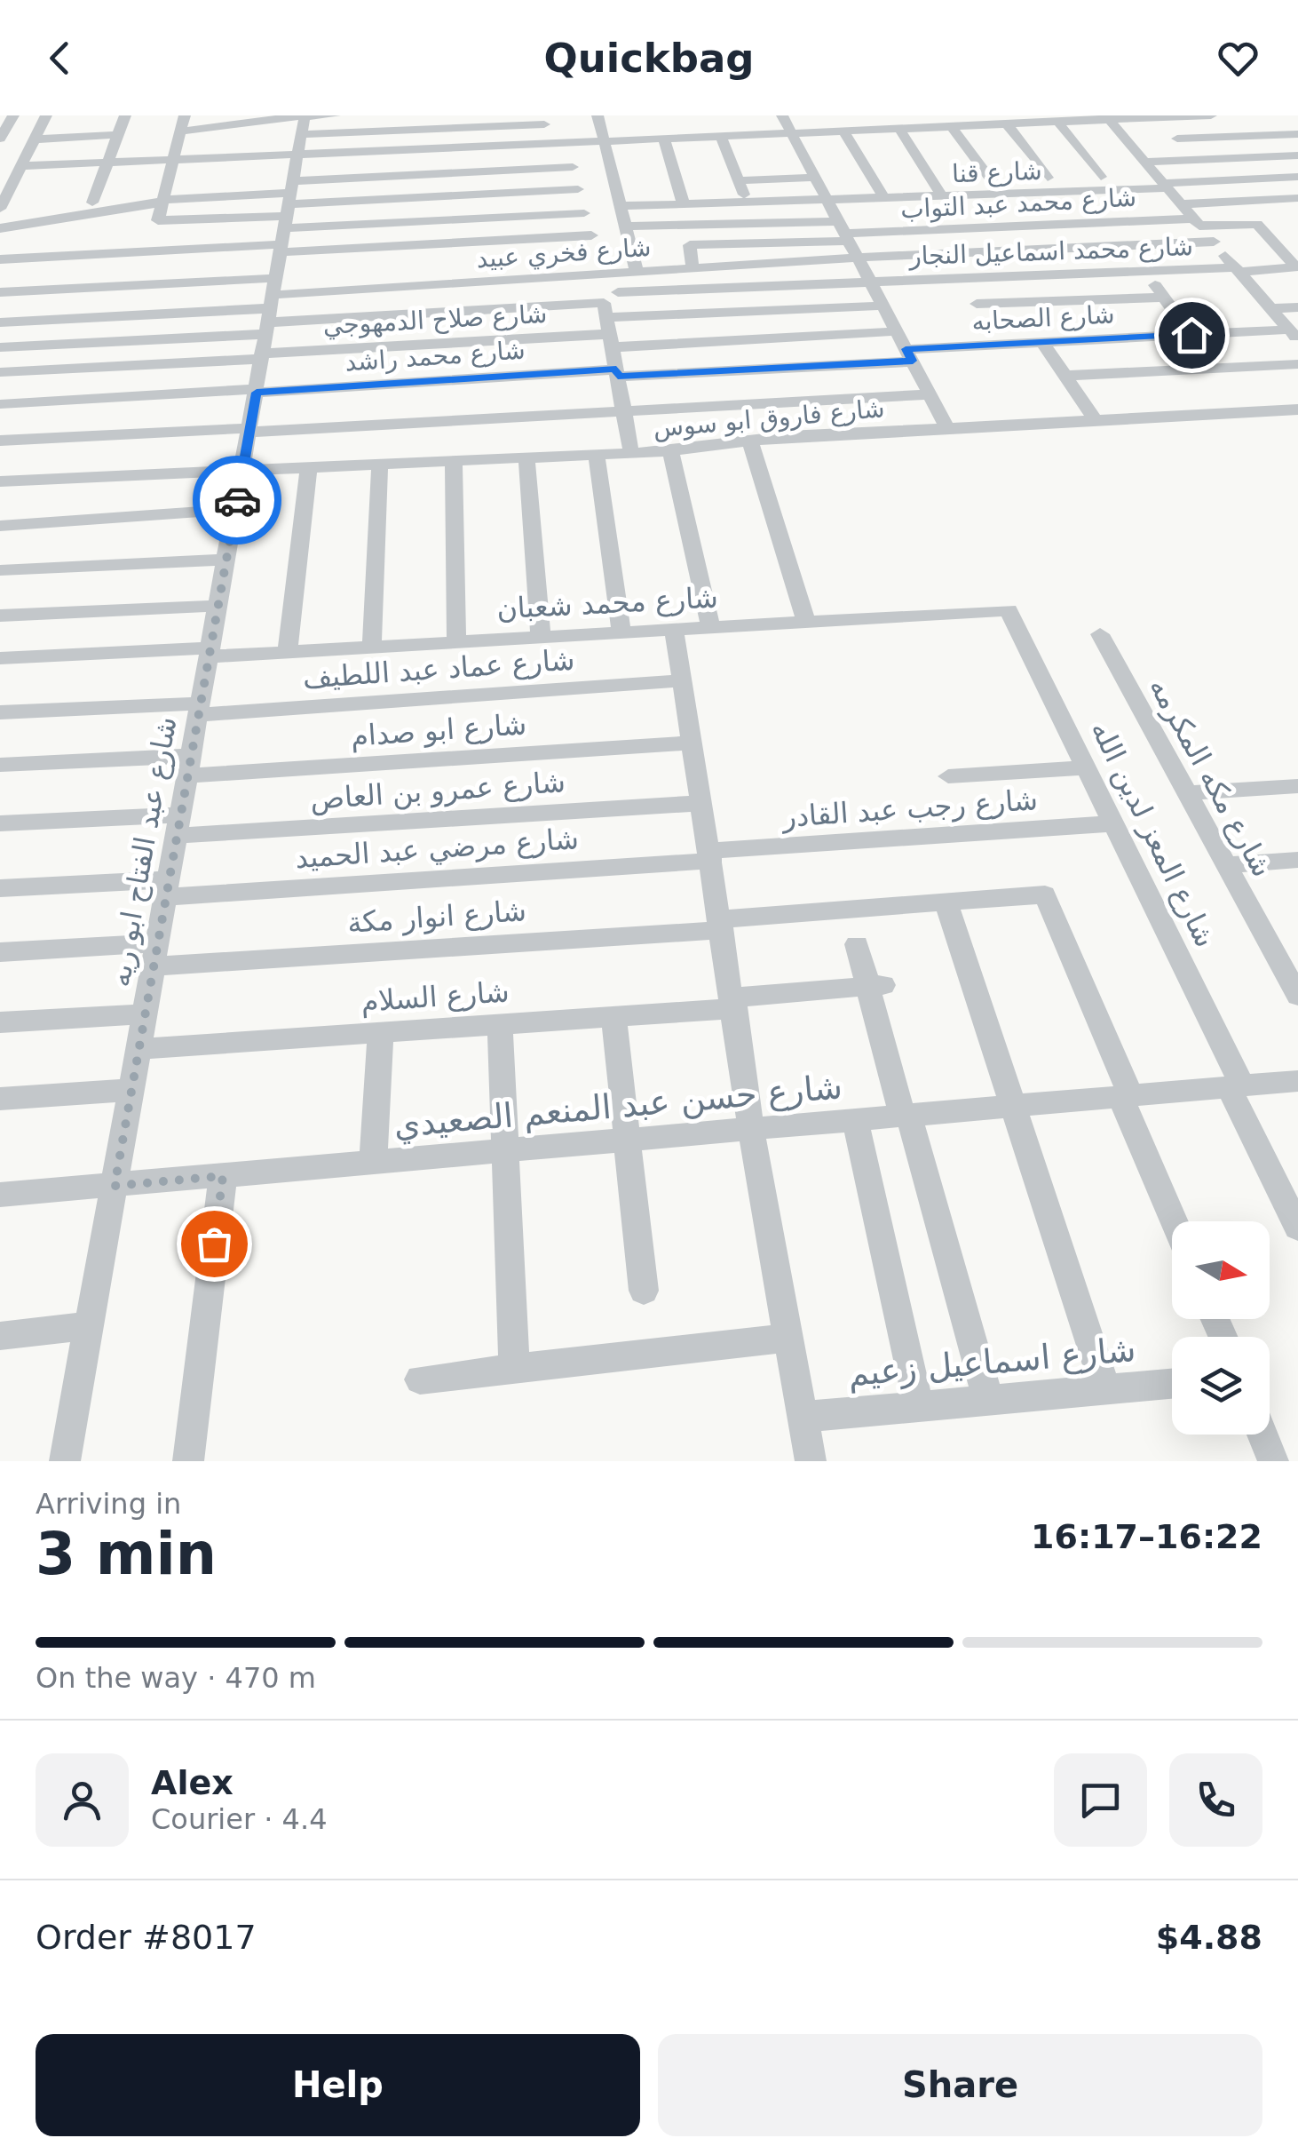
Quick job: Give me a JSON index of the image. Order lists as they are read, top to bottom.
{
  "streets": {
    "street": [
      "شارع قنا",
      "شارع محمد عبد التواب",
      "شارع محمد اسماعيل النجار",
      "شارع فخري عبيد",
      "شارع الصحابه",
      "شارع صلاح الدمهوجي",
      "شارع محمد راشد",
      "شارع فاروق ابو سوس",
      "شارع محمد شعبان",
      "شارع عماد عبد اللطيف",
      "شارع ابو صدام",
      "شارع مكه المكرمه",
      "شارع عمرو بن العاص",
      "شارع رجب عبد القادر",
      "شارع المعز لدين الله",
      "شارع مرضي عبد الحميد",
      "شارع عبد الفتاح ابو ريه",
      "شارع انوار مكة",
      "شارع السلام",
      "شارع حسن عبد المنعم الصعيدي",
      "شارع اسماعيل زعيم"
    ]
  },
  "crossings": [
    ["شارع قنا", "شارع محمد عبد التواب"],
    ["شارع محمد عبد التواب", "شارع محمد اسماعيل النجار"],
    ["شارع فخري عبيد", "شارع صلاح الدمهوجي"],
    ["شارع فخري عبيد", "شارع عبد الفتاح ابو ريه"],
    ["شارع الصحابه", "شارع محمد راشد"],
    ["شارع صلاح الدمهوجي", "شارع عبد الفتاح ابو ريه"],
    ["شارع محمد راشد", "شارع عبد الفتاح ابو ريه"],
    ["شارع فاروق ابو سوس", "شارع عبد الفتاح ابو ريه"],
    ["شارع محمد شعبان", "شارع المعز لدين الله"],
    ["شارع محمد شعبان", "شارع عبد الفتاح ابو ريه"],
    ["شارع عماد عبد اللطيف", "شارع عبد الفتاح ابو ريه"],
    ["شارع ابو صدام", "شارع عبد الفتاح ابو ريه"],
    ["شارع عمرو بن العاص", "شارع عبد الفتاح ابو ريه"],
    ["شارع رجب عبد القادر", "شارع المعز لدين الله"],
    ["شارع رجب عبد القادر", "شارع مرضي عبد الحميد"],
    ["شارع المعز لدين الله", "شارع حسن عبد المنعم الصعيدي"],
    ["شارع مرضي عبد الحميد", "شارع عبد الفتاح ابو ريه"],
    ["شارع عبد الفتاح ابو ريه", "شارع انوار مكة"],
    ["شارع عبد الفتاح ابو ريه", "شارع السلام"],
    ["شارع عبد الفتاح ابو ريه", "شارع حسن عبد المنعم الصعيدي"],
    ["شارع انوار مكة", "شارع حسن عبد المنعم الصعيدي"]
  ],
  "north": "right",
  "page": {
    "header": "Quickbag",
    "heading": ["3 min", "Arriving in", "16:17–16:22"],
    "panel": [
      "Alex",
      "Courier · 4.4",
      "Order #8017",
      "$4.88"
    ],
    "bar": "On the way · 470 m",
    "buttons": ["Help", "Share"]
  }
}
